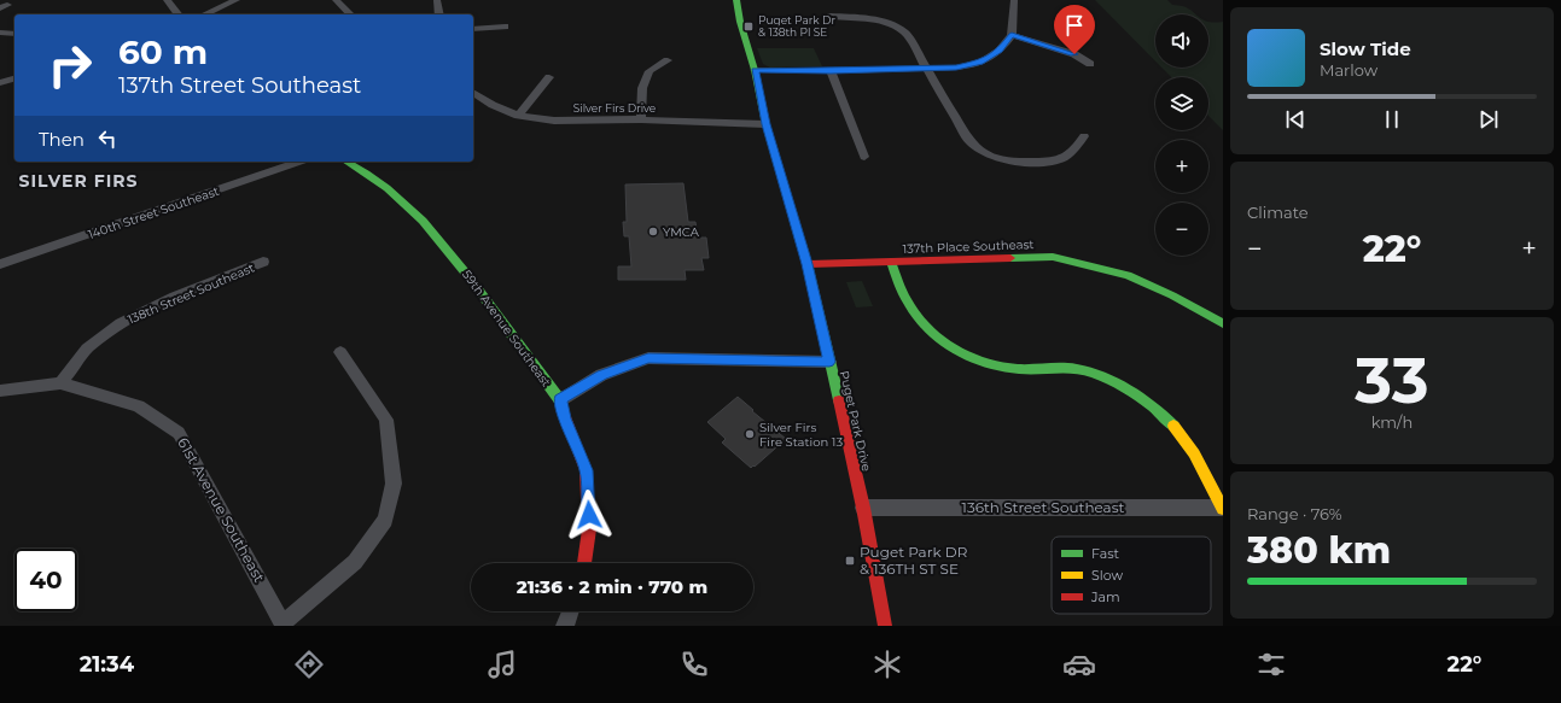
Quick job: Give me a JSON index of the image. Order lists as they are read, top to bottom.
{
  "streets": {
    "street": [
      "Silver Firs Drive",
      "140th Street Southeast",
      "137th Place Southeast",
      "138th Street Southeast",
      "59th Avenue Southeast",
      "Puget Park Drive",
      "136th Street Southeast",
      "61st Avenue Southeast"
    ]
  },
  "crossings": [
    ["Silver Firs Drive", "Puget Park Drive"],
    ["137th Place Southeast", "Puget Park Drive"],
    ["138th Street Southeast", "61st Avenue Southeast"],
    ["Puget Park Drive", "136th Street Southeast"]
  ],
  "districts": ["SILVER FIRS"],
  "places": {
    "transit": ["Puget Park Dr & 138th Pl SE", "Puget Park DR & 136TH ST SE"],
    "other": ["YMCA", "Silver Firs Fire Station 13"]
  },
  "legend": ["Fast", "Slow", "Jam"],
  "page": {
    "map_buttons": ["+", "−"],
    "turn": ["60 m", "137th Street Southeast"],
    "song": ["Slow Tide", "Marlow"],
    "then": "Then",
    "tile": [
      "Climate",
      ["33", "km/h"],
      ["Range · 76%", "380 km"]
    ],
    "heat": ["−", "22°", "+"],
    "limit": "40",
    "trip": "21:36 · 2 min · 770 m",
    "tabs": ["21:34", "22°"]
  }
}
